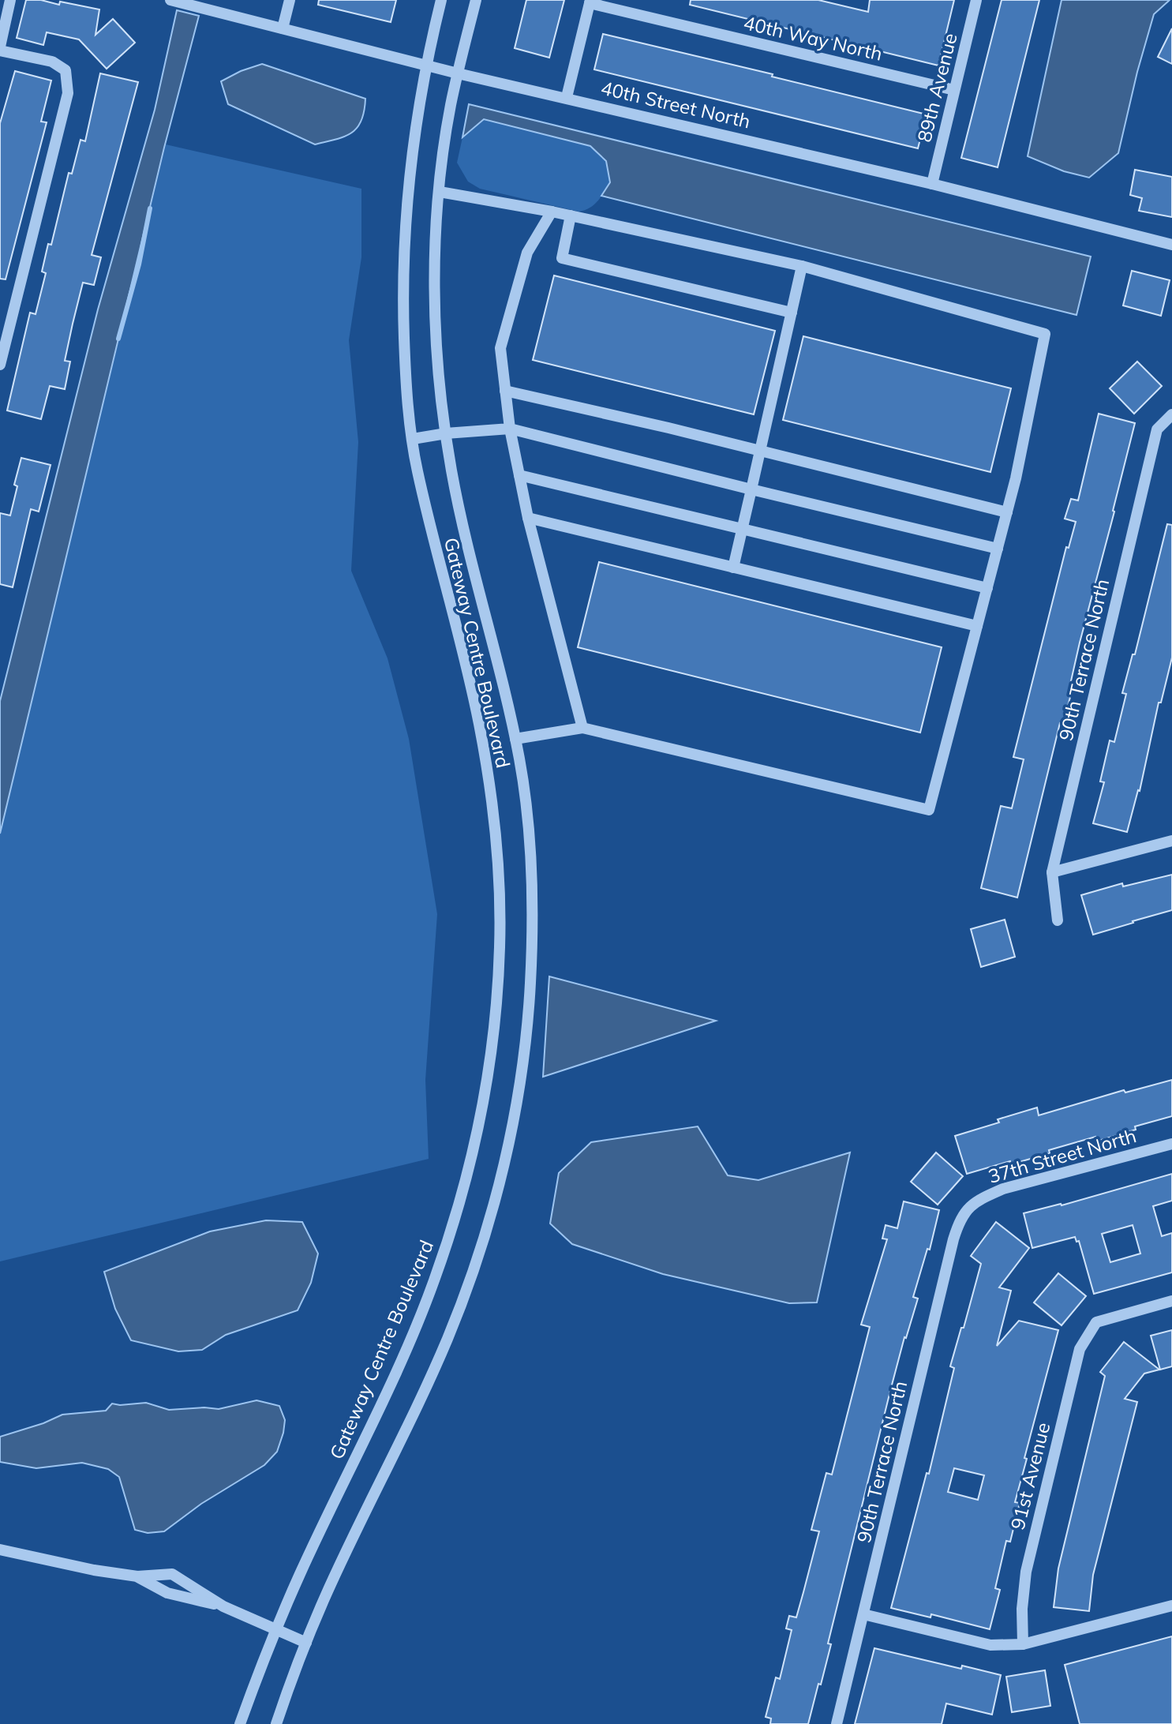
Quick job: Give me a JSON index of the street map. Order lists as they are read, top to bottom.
{
  "streets": {
    "street": [
      "40th Way North",
      "89th Avenue",
      "40th Street North",
      "Gateway Centre Boulevard",
      "90th Terrace North",
      "37th Street North",
      "91st Avenue"
    ]
  },
  "crossings": [
    ["40th Way North", "89th Avenue"],
    ["89th Avenue", "40th Street North"],
    ["40th Street North", "Gateway Centre Boulevard"],
    ["90th Terrace North", "37th Street North"]
  ]
}
